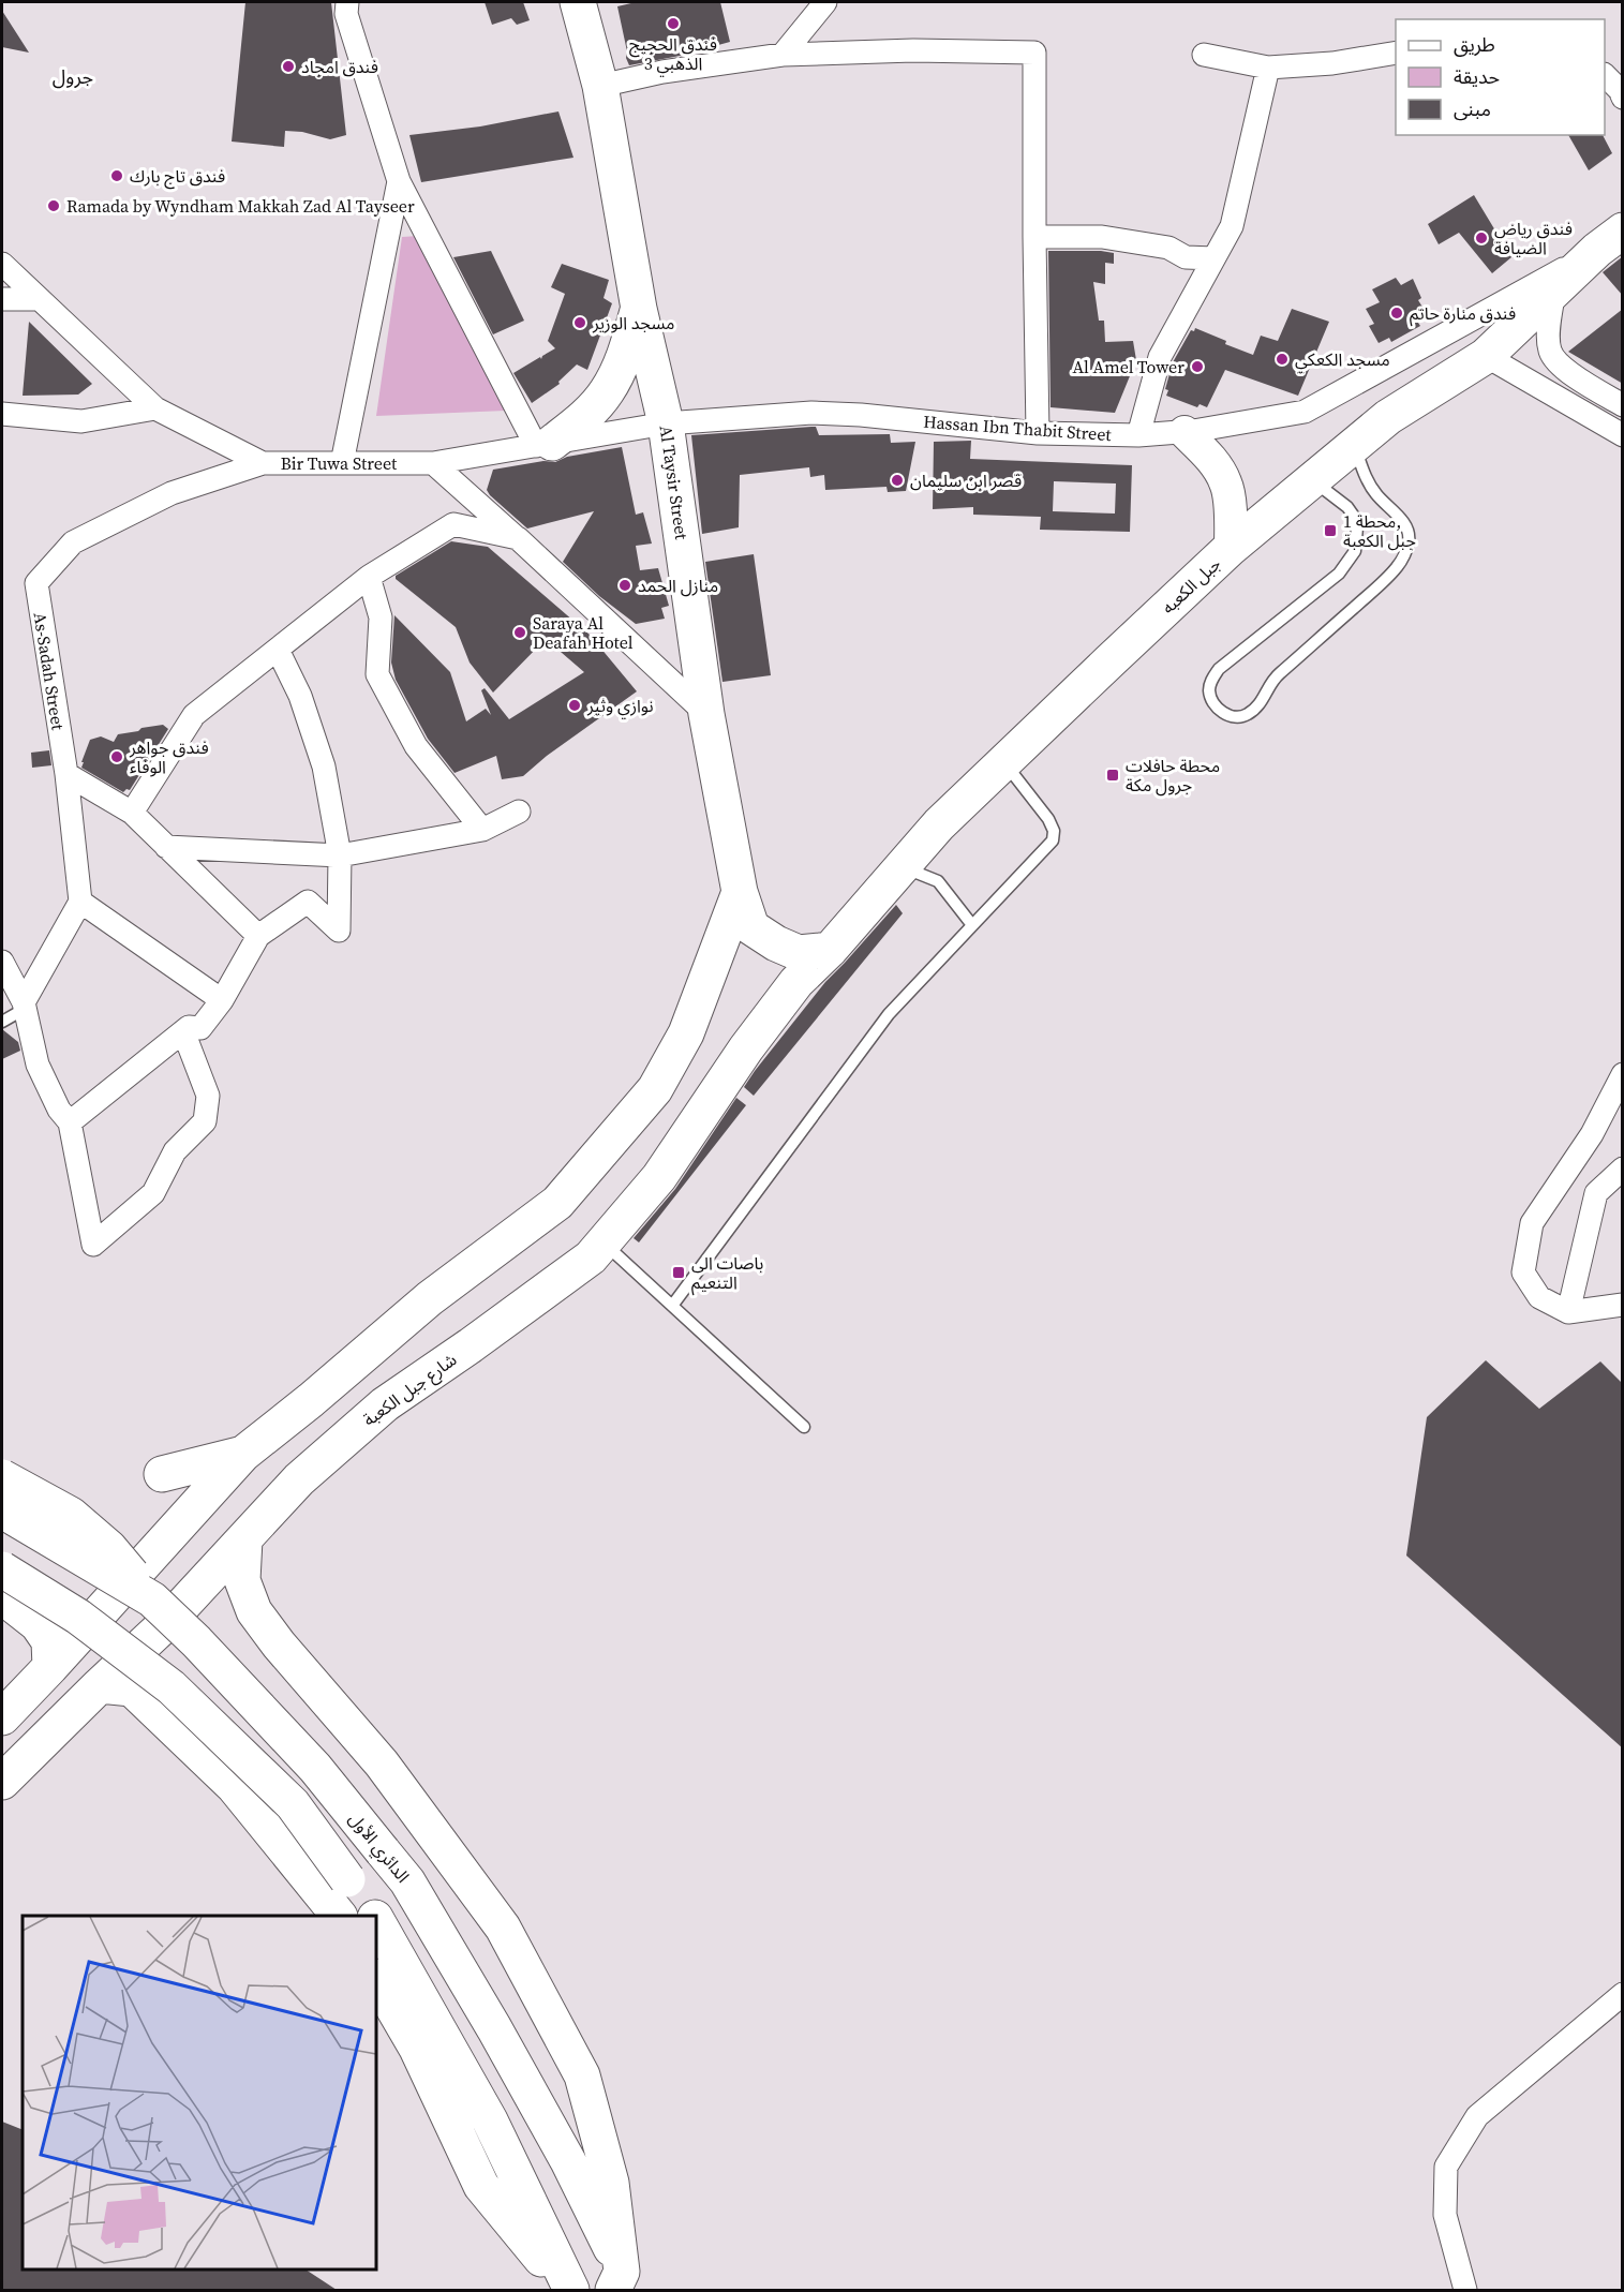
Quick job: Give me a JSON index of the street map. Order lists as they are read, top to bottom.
{
  "streets": {
    "highway": [
      "Al Taysir Street",
      "جبل الكعبه",
      "شارع جبل الكعبة",
      "الدائري الأول"
    ],
    "street": ["Hassan Ibn Thabit Street", "Bir Tuwa Street", "As-Sadah Street"]
  },
  "crossings": [
    ["Hassan Ibn Thabit Street", "Bir Tuwa Street"],
    ["Hassan Ibn Thabit Street", "Al Taysir Street"],
    ["Hassan Ibn Thabit Street", "جبل الكعبه"],
    ["Bir Tuwa Street", "Al Taysir Street"],
    ["Bir Tuwa Street", "As-Sadah Street"],
    ["Al Taysir Street", "جبل الكعبه"],
    ["جبل الكعبه", "شارع جبل الكعبة"]
  ],
  "districts": ["جرول"],
  "places": {
    "other": [
      "فندق الحجيج الذهبي 3",
      "فندق امجاد",
      "فندق تاج بارك",
      "Ramada by Wyndham Makkah Zad Al Tayseer",
      "فندق رياض الضيافة",
      "فندق منارة حاتم",
      "مسجد الوزير",
      "مسجد الكعكي",
      "Al Amel Tower",
      "قصر ابن سليمان",
      "منازل الحمد",
      "Saraya Al Deafah Hotel",
      "نوازي وثير",
      "فندق جواهر الوفاء"
    ],
    "transit": ["محطة 1, جبل الكعبة", "محطة حافلات جرول مكة", "باصات الى التنعيم"]
  },
  "legend": ["طريق", "حديقة", "مبنى"]
}
